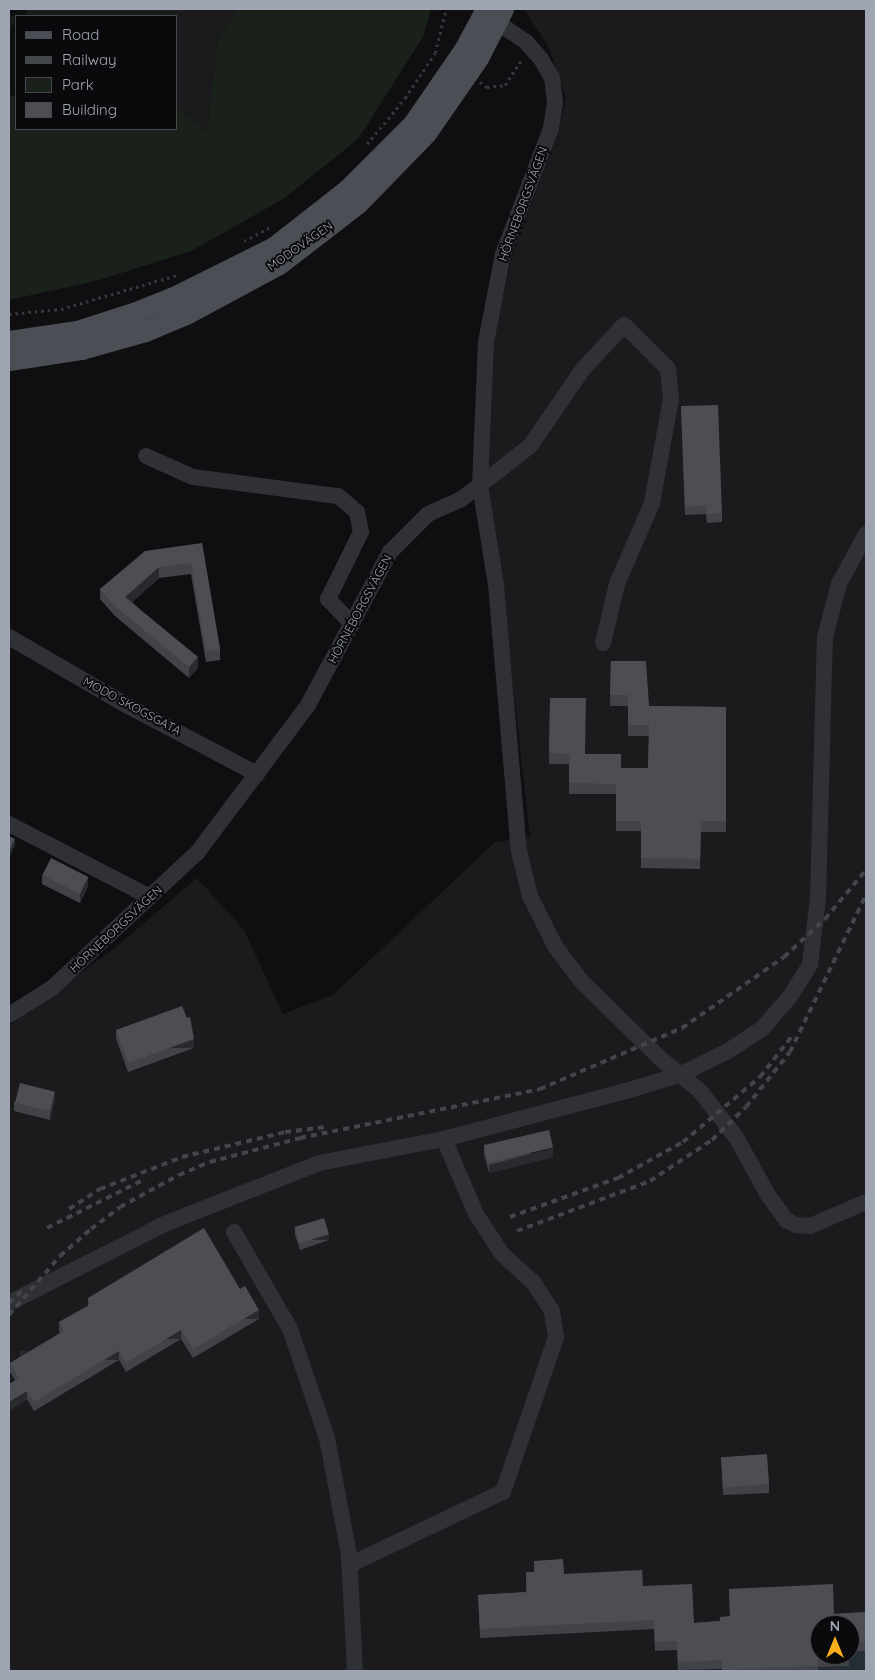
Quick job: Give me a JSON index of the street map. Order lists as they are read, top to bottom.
{
  "streets": {
    "main road": ["MODOVÄGEN"],
    "street": ["HÖRNEBORGSVÄGEN", "MODO SKOGSGATA"]
  },
  "crossings": [
    ["HÖRNEBORGSVÄGEN", "MODOVÄGEN"],
    ["HÖRNEBORGSVÄGEN", "MODO SKOGSGATA"]
  ],
  "legend": [
    "Road",
    "Railway",
    "Park",
    "Building"
  ],
  "north": "top"
}
